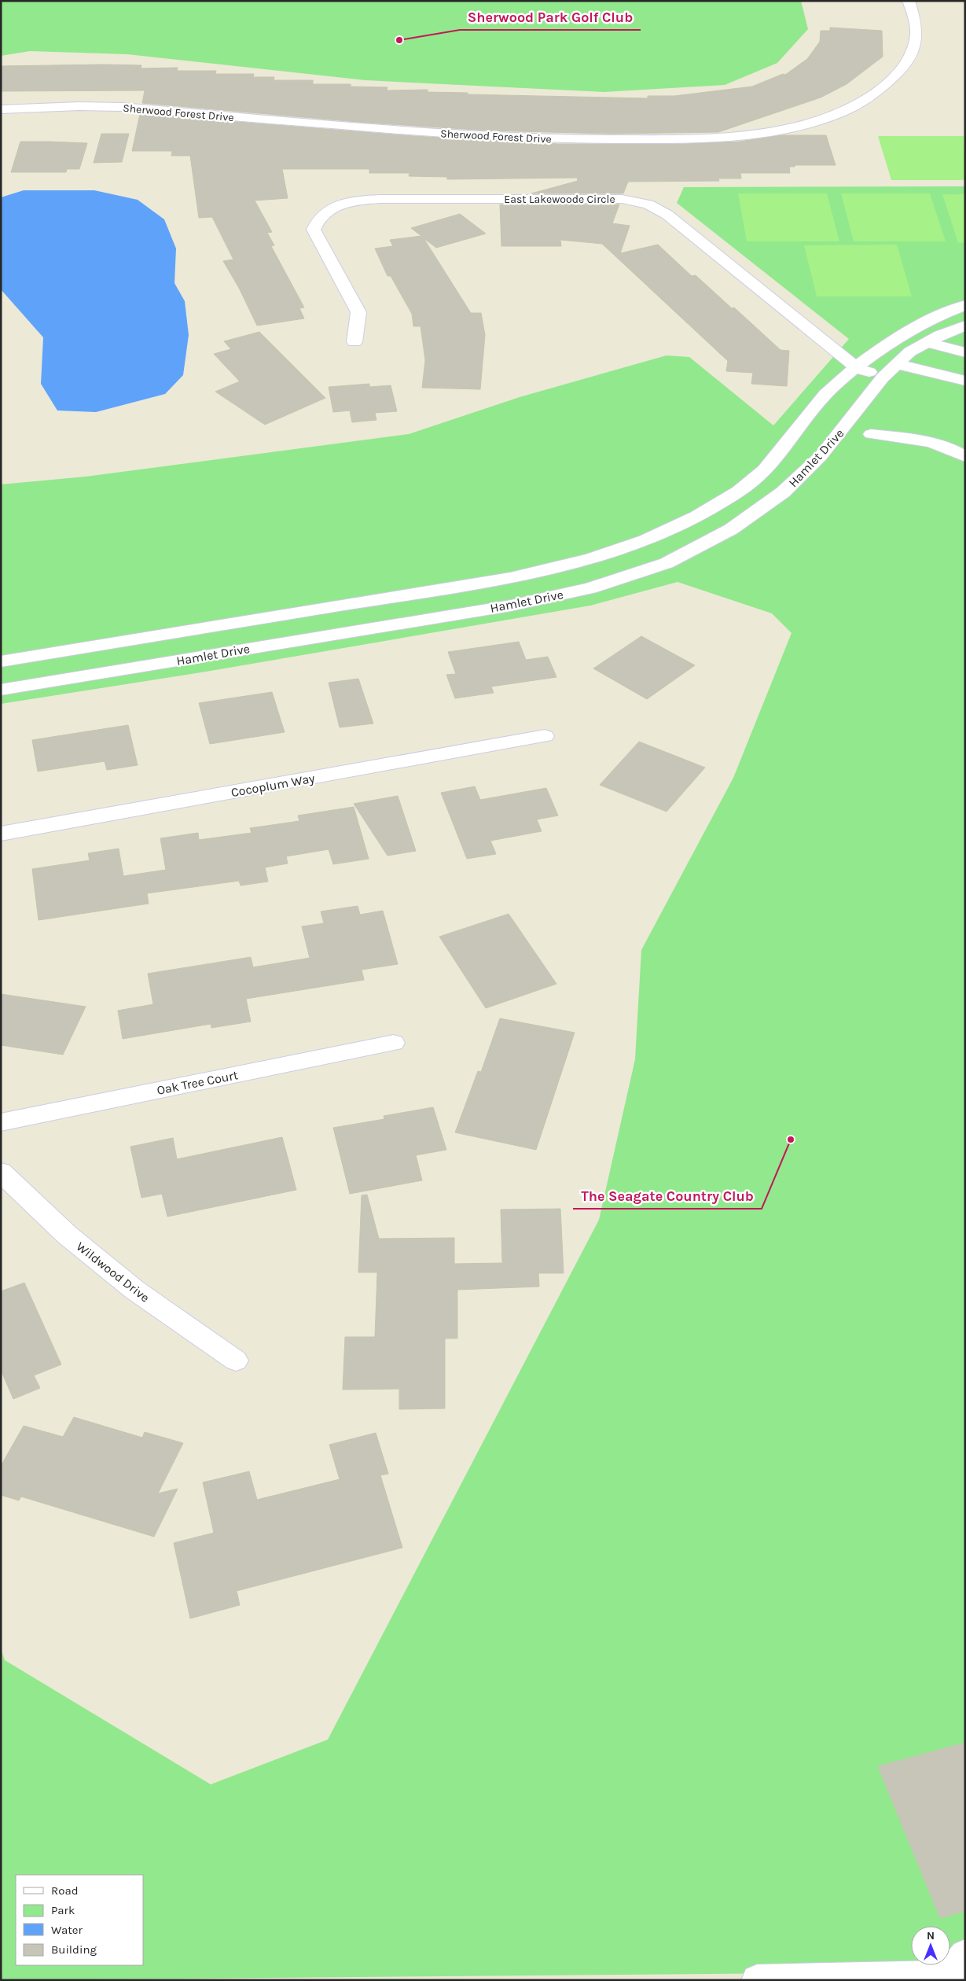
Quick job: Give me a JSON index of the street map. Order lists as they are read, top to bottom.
{
  "streets": {
    "street": [
      "Sherwood Forest Drive",
      "East Lakewoode Circle",
      "Hamlet Drive",
      "Cocoplum Way",
      "Oak Tree Court",
      "Wildwood Drive"
    ]
  },
  "crossings": [
    ["East Lakewoode Circle", "Hamlet Drive"]
  ],
  "places": ["Sherwood Park Golf Club", "The Seagate Country Club"],
  "legend": [
    "Road",
    "Park",
    "Water",
    "Building"
  ],
  "north": "top"
}
